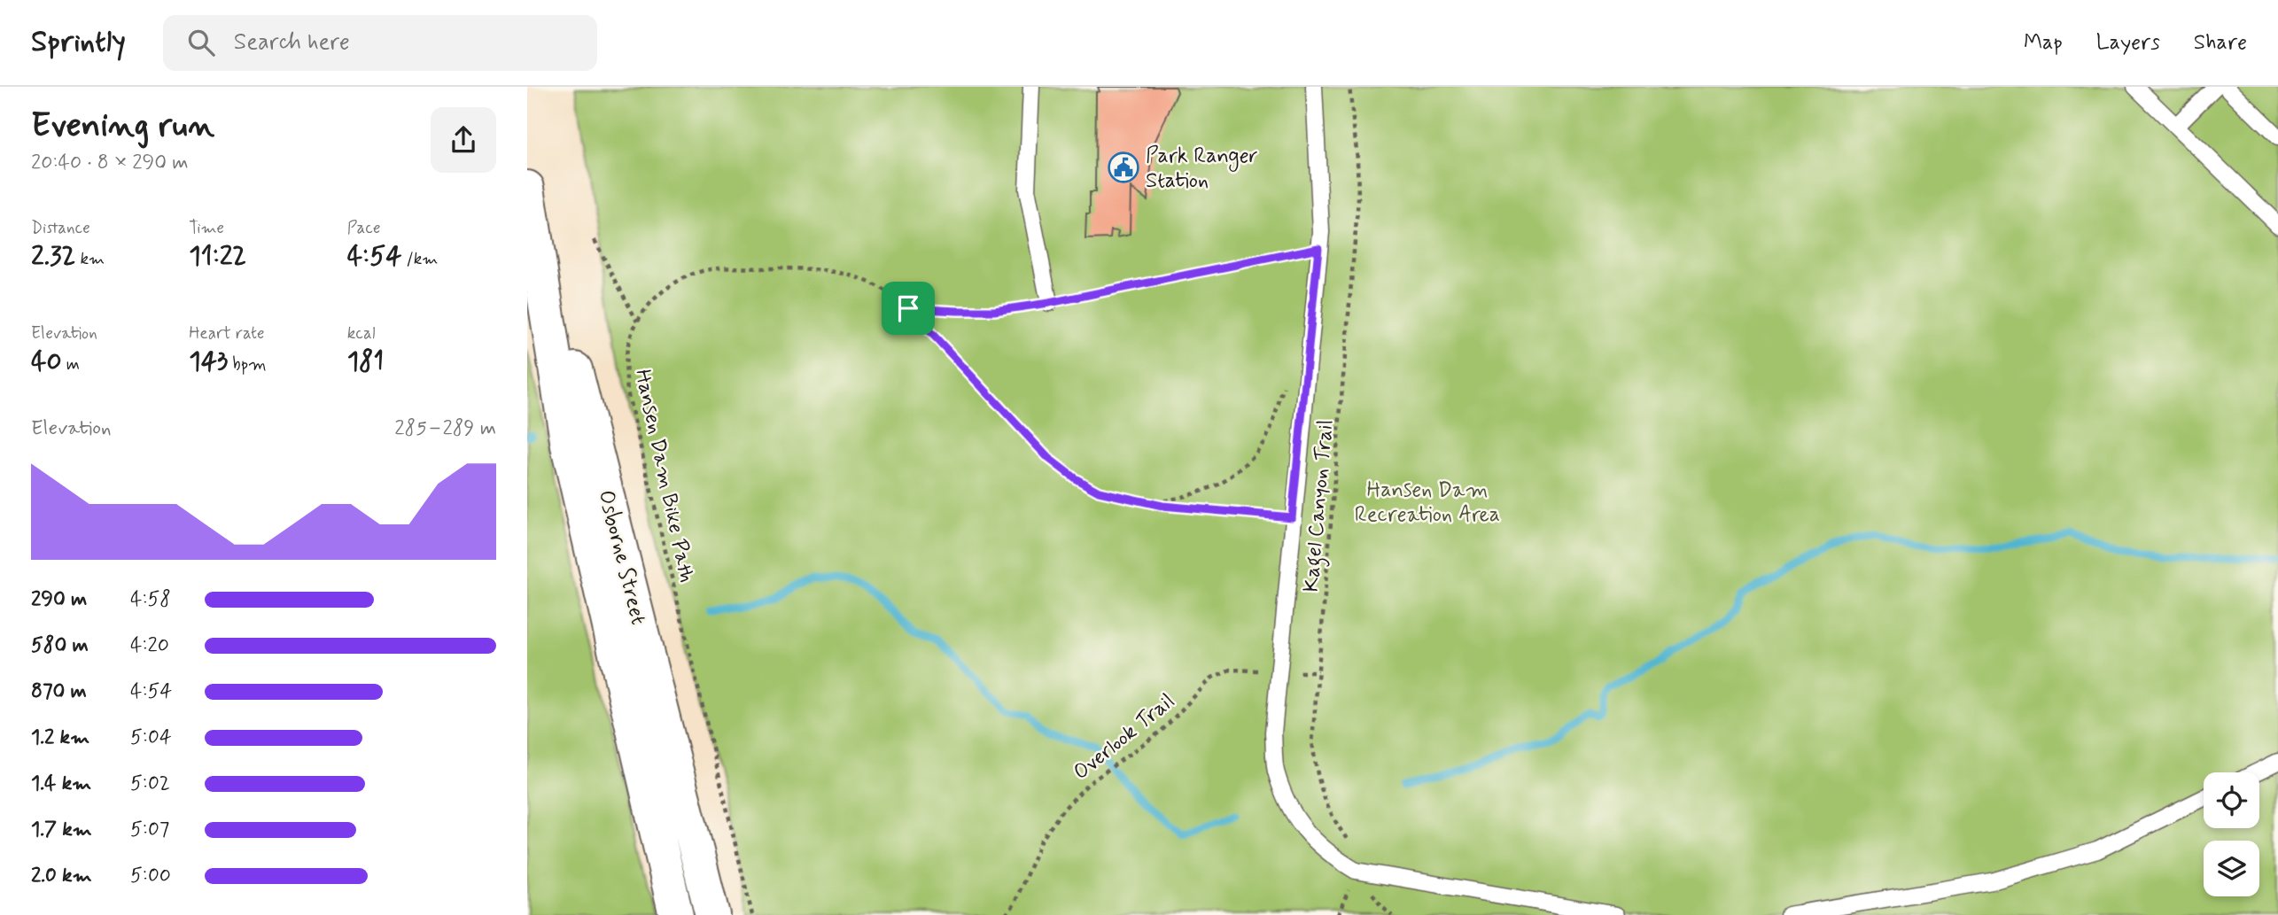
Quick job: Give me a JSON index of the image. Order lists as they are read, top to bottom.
{
  "streets": {
    "main road": ["Osborne Street"],
    "path": ["Hansen Dam Bike Path", "Kagel Canyon Trail", "Overlook Trail"]
  },
  "crossings": [
    ["Kagel Canyon Trail", "Overlook Trail"]
  ],
  "parks": ["Hansen Dam Recreation Area"],
  "places": {
    "public building": ["Park Ranger Station"]
  },
  "page": {
    "header": "Sprintly",
    "search": "Search here",
    "nav": ["Map", "Layers", "Share"],
    "heading": ["Evening run", "20:40 · 8 × 290 m"],
    "stats": [
      ["Distance", "2.32 km"],
      ["Time", "11:22"],
      ["Pace", "4:54 /km"],
      ["Elevation", "40 m"],
      ["Heart rate", "143 bpm"],
      ["kcal", "181"]
    ],
    "chart": ["Elevation", "285–289 m"],
    "list": [
      {
        "name": "290 m",
        "note": "4:58"
      },
      {
        "name": "580 m",
        "note": "4:20"
      },
      {
        "name": "870 m",
        "note": "4:54"
      },
      {
        "name": "1.2 km",
        "note": "5:04"
      },
      {
        "name": "1.4 km",
        "note": "5:02"
      },
      {
        "name": "1.7 km",
        "note": "5:07"
      },
      {
        "name": "2.0 km",
        "note": "5:00"
      }
    ]
  }
}
